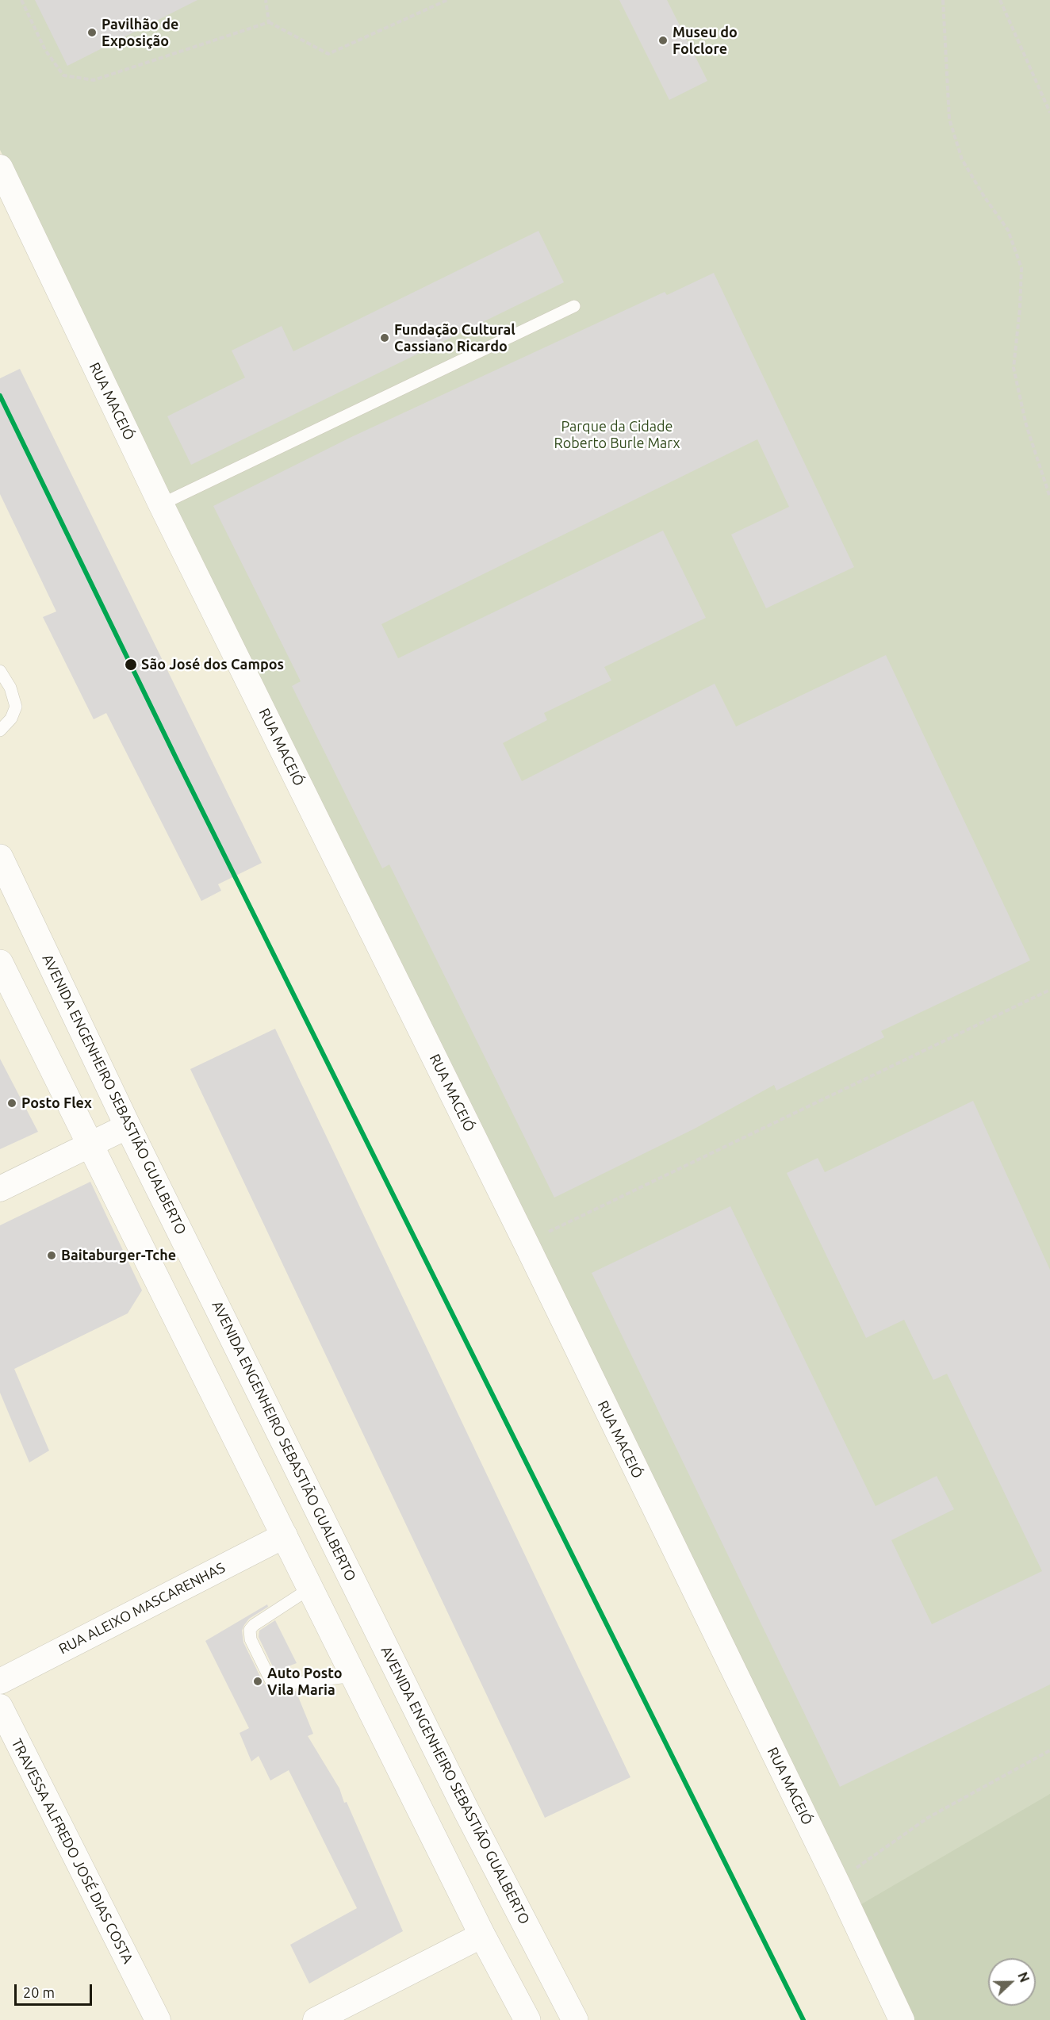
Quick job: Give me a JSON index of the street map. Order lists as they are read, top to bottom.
{
  "streets": {
    "main road": ["AVENIDA ENGENHEIRO SEBASTIÃO GUALBERTO"],
    "street": ["RUA MACEIÓ", "RUA ALEIXO MASCARENHAS", "TRAVESSA ALFREDO JOSÉ DIAS COSTA"]
  },
  "parks": ["Parque da Cidade Roberto Burle Marx"],
  "places": [
    "Pavilhão de Exposição",
    "Museu do Folclore",
    "Fundação Cultural Cassiano Ricardo",
    "São José dos Campos",
    "Posto Flex",
    "Baitaburger-Tche",
    "Auto Posto Vila Maria"
  ],
  "scale_bar": "20 m",
  "north": "right"
}
